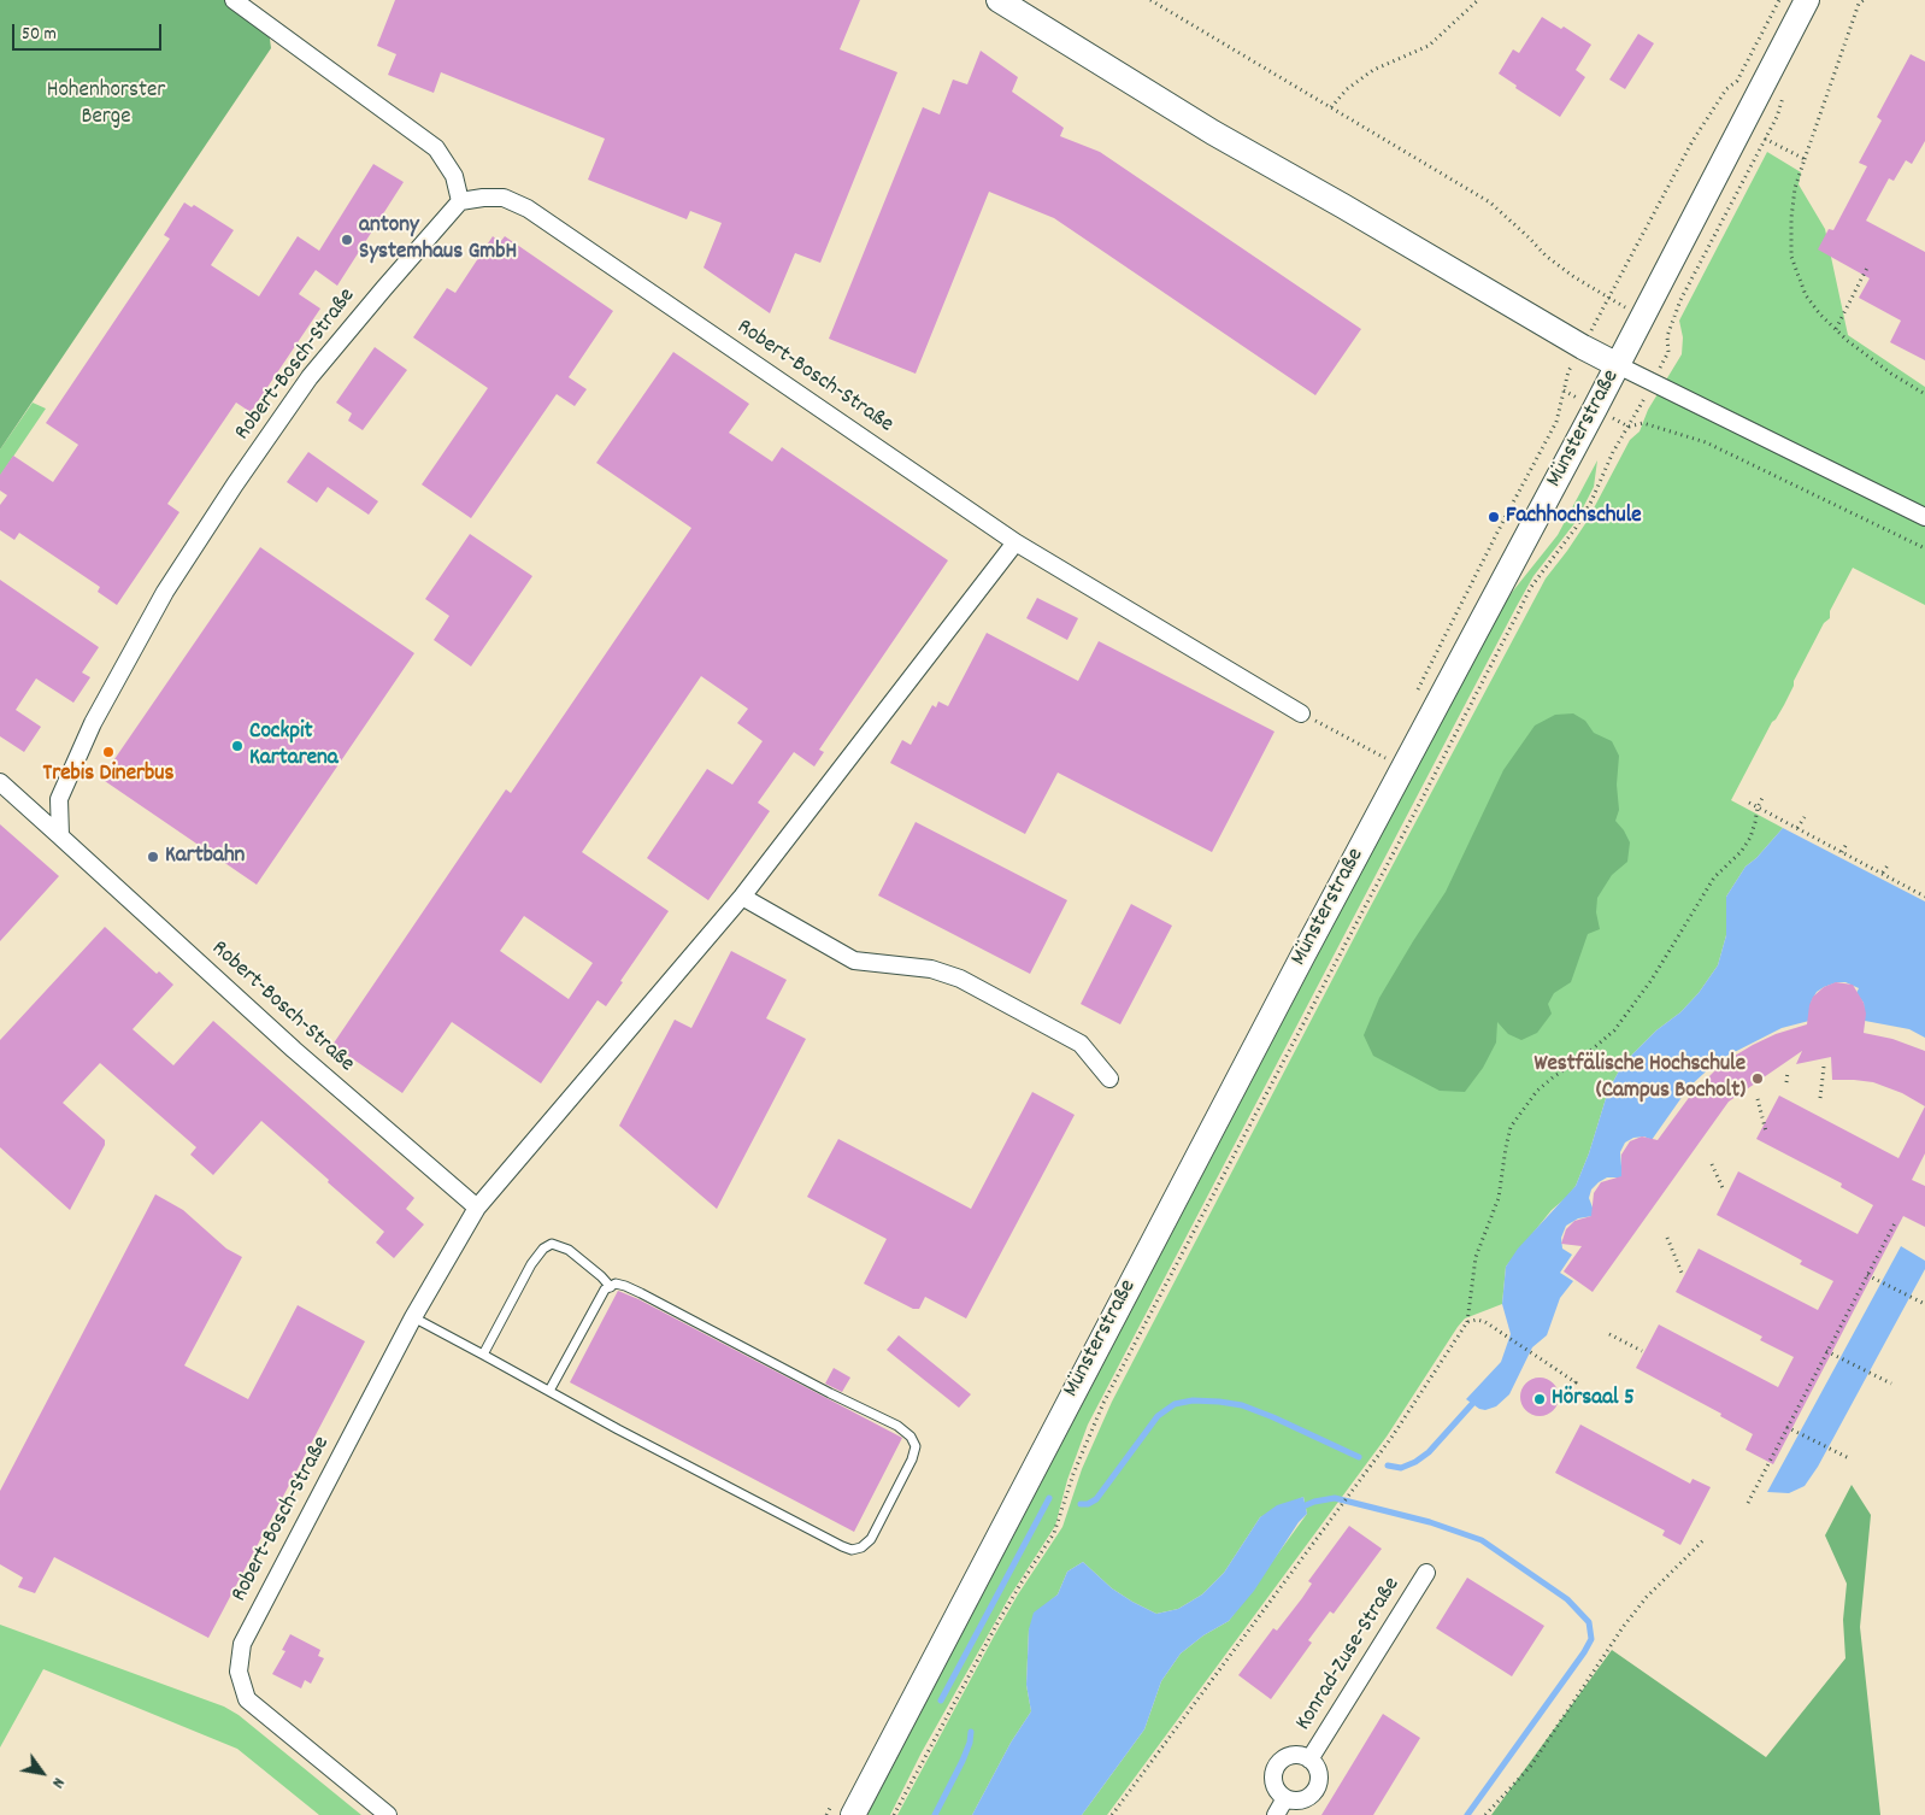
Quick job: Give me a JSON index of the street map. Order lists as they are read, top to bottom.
{
  "streets": {
    "main road": ["Münsterstraße"],
    "street": ["Robert-Bosch-Straße", "Konrad-Zuse-Straße"]
  },
  "parks": ["Hohenhorster Berge"],
  "places": [
    "antony Systemhaus GmbH",
    "Fachhochschule",
    "Cockpit Kartarena",
    "Trebis Dinerbus",
    "Kartbahn",
    "Westfälische Hochschule (Campus Bocholt)",
    "Hörsaal 5"
  ],
  "scale_bar": "50 m",
  "north": "bottom right"
}
